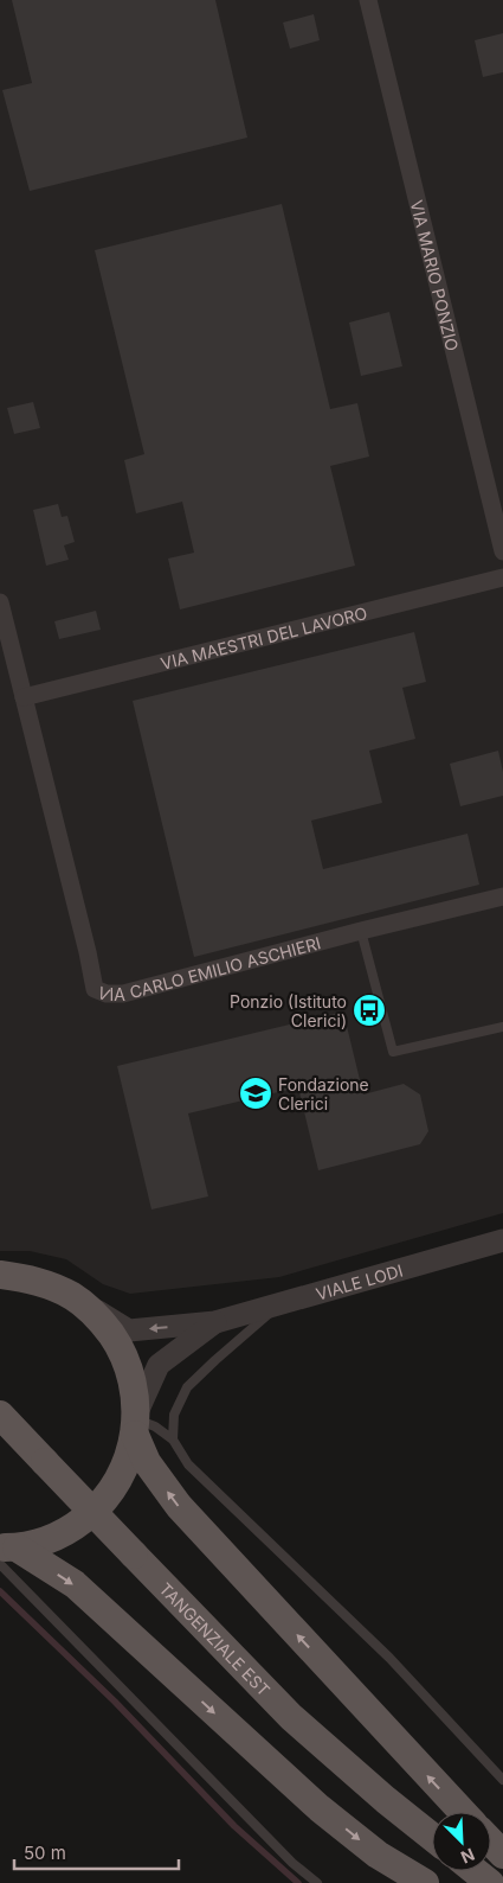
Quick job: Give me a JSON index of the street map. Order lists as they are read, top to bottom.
{
  "streets": {
    "main road": ["TANGENZIALE EST"],
    "street": [
      "VIA MARIO PONZIO",
      "VIA MAESTRI DEL LAVORO",
      "VIA CARLO EMILIO ASCHIERI",
      "VIALE LODI"
    ]
  },
  "crossings": [
    ["VIA MAESTRI DEL LAVORO", "VIA CARLO EMILIO ASCHIERI"]
  ],
  "places": {
    "bus stop": ["Ponzio (Istituto Clerici)"],
    "school or university": ["Fondazione Clerici"]
  },
  "scale_bar": "50 m",
  "north": "bottom right"
}
